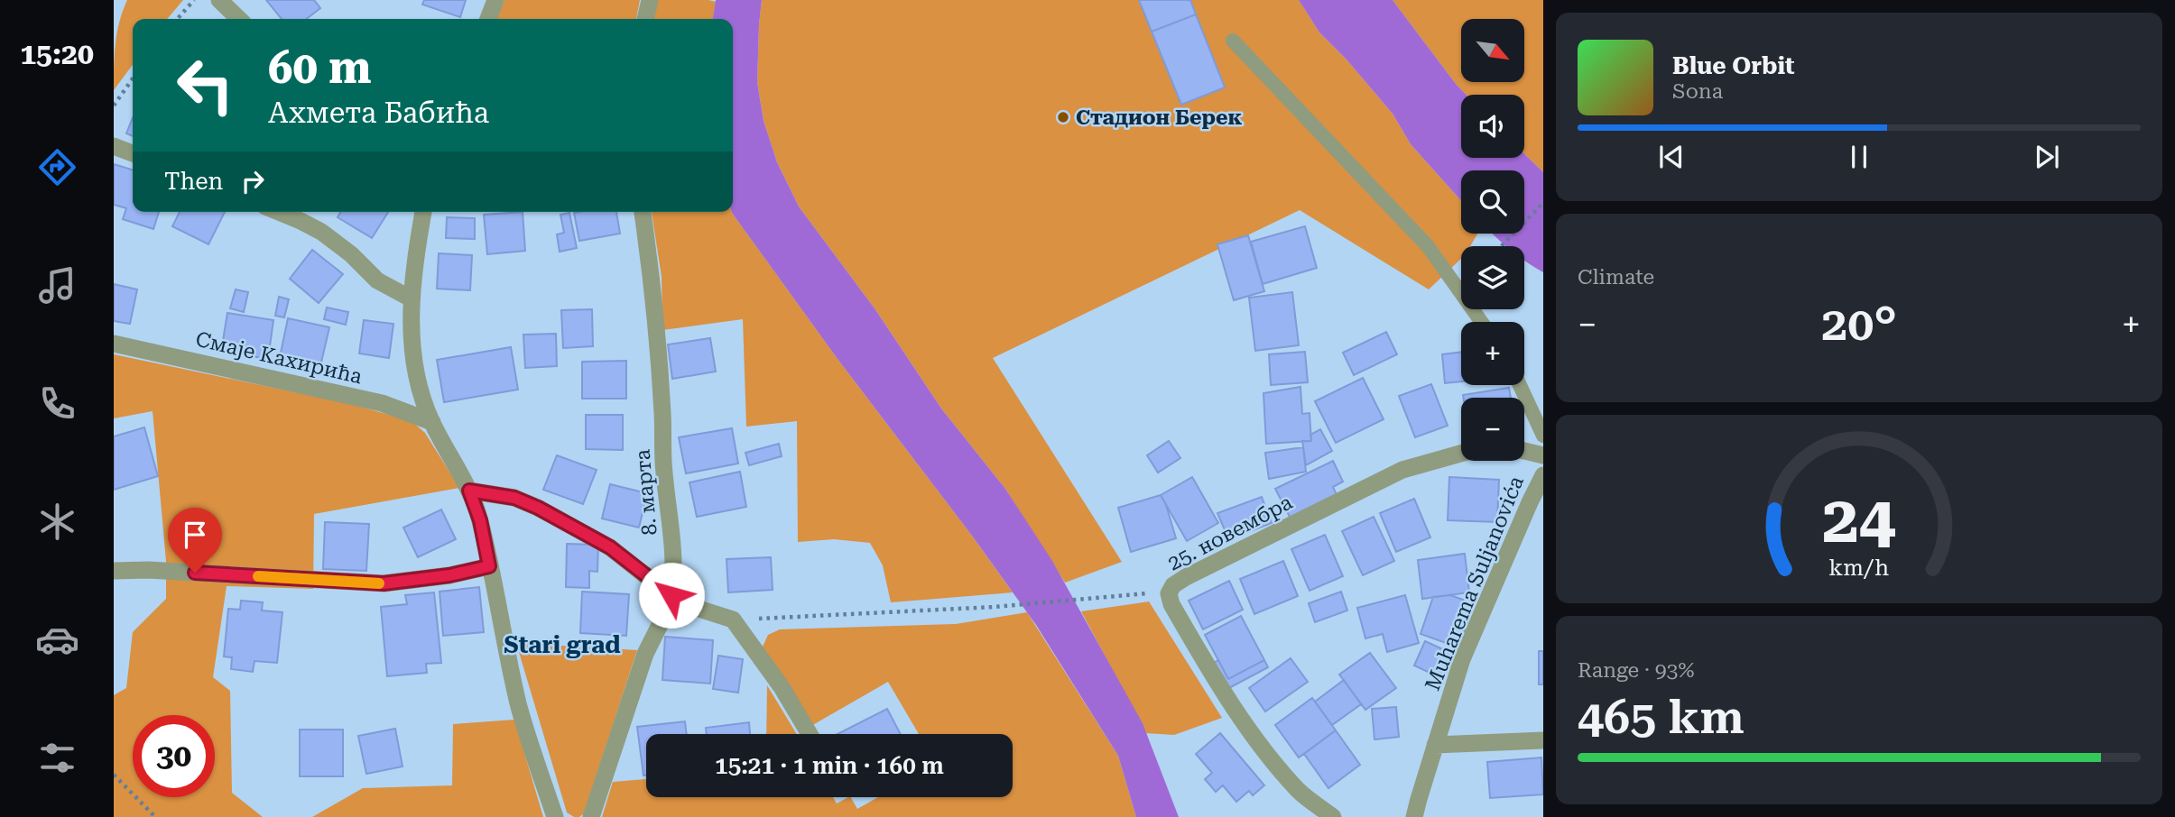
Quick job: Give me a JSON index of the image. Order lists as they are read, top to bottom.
{
  "streets": {
    "street": [
      "Смaје Кахирића",
      "8. марта",
      "25. новембра",
      "Muharema Suljanovića"
    ]
  },
  "districts": ["Stari grad"],
  "places": ["Стадион Берек"],
  "north": "bottom right",
  "page": {
    "tabs": "15:20",
    "map_buttons": ["+", "−"],
    "turn": ["60 m", "Ахмета Бабића"],
    "song": ["Blue Orbit", "Sona"],
    "then": "Then",
    "tile": [
      "Climate",
      ["Range · 93%", "465 km"]
    ],
    "heat": ["−", "20°", "+"],
    "limit": "30",
    "trip": "15:21 · 1 min · 160 m",
    "gauge": ["24", "km/h"]
  }
}
